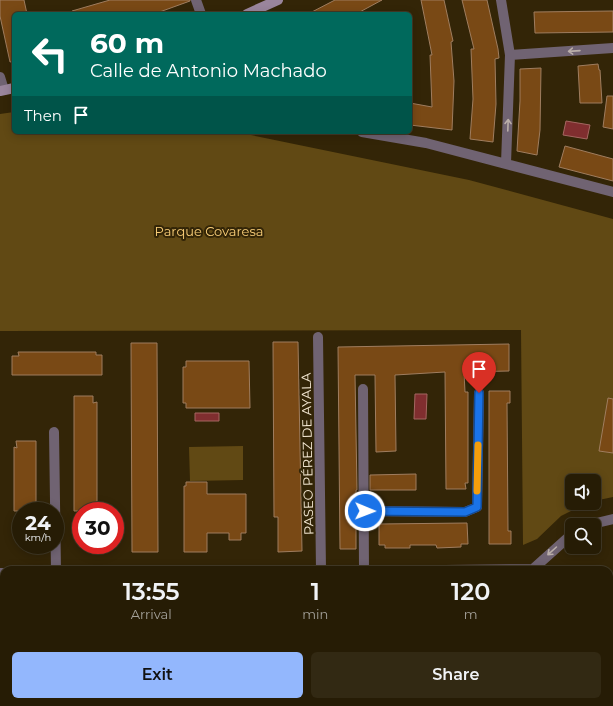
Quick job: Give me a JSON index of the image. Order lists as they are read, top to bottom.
{
  "streets": {
    "street": ["PASEO PÉREZ DE AYALA"]
  },
  "parks": ["Parque Covaresa"],
  "page": {
    "turn": ["60 m", "Calle de Antonio Machado"],
    "then": "Then",
    "speed": "24 km/h",
    "limit": "30",
    "eta": [
      "13:55",
      "Arrival",
      "1",
      "min",
      "120",
      "m"
    ],
    "buttons": ["Exit", "Share"]
  }
}
